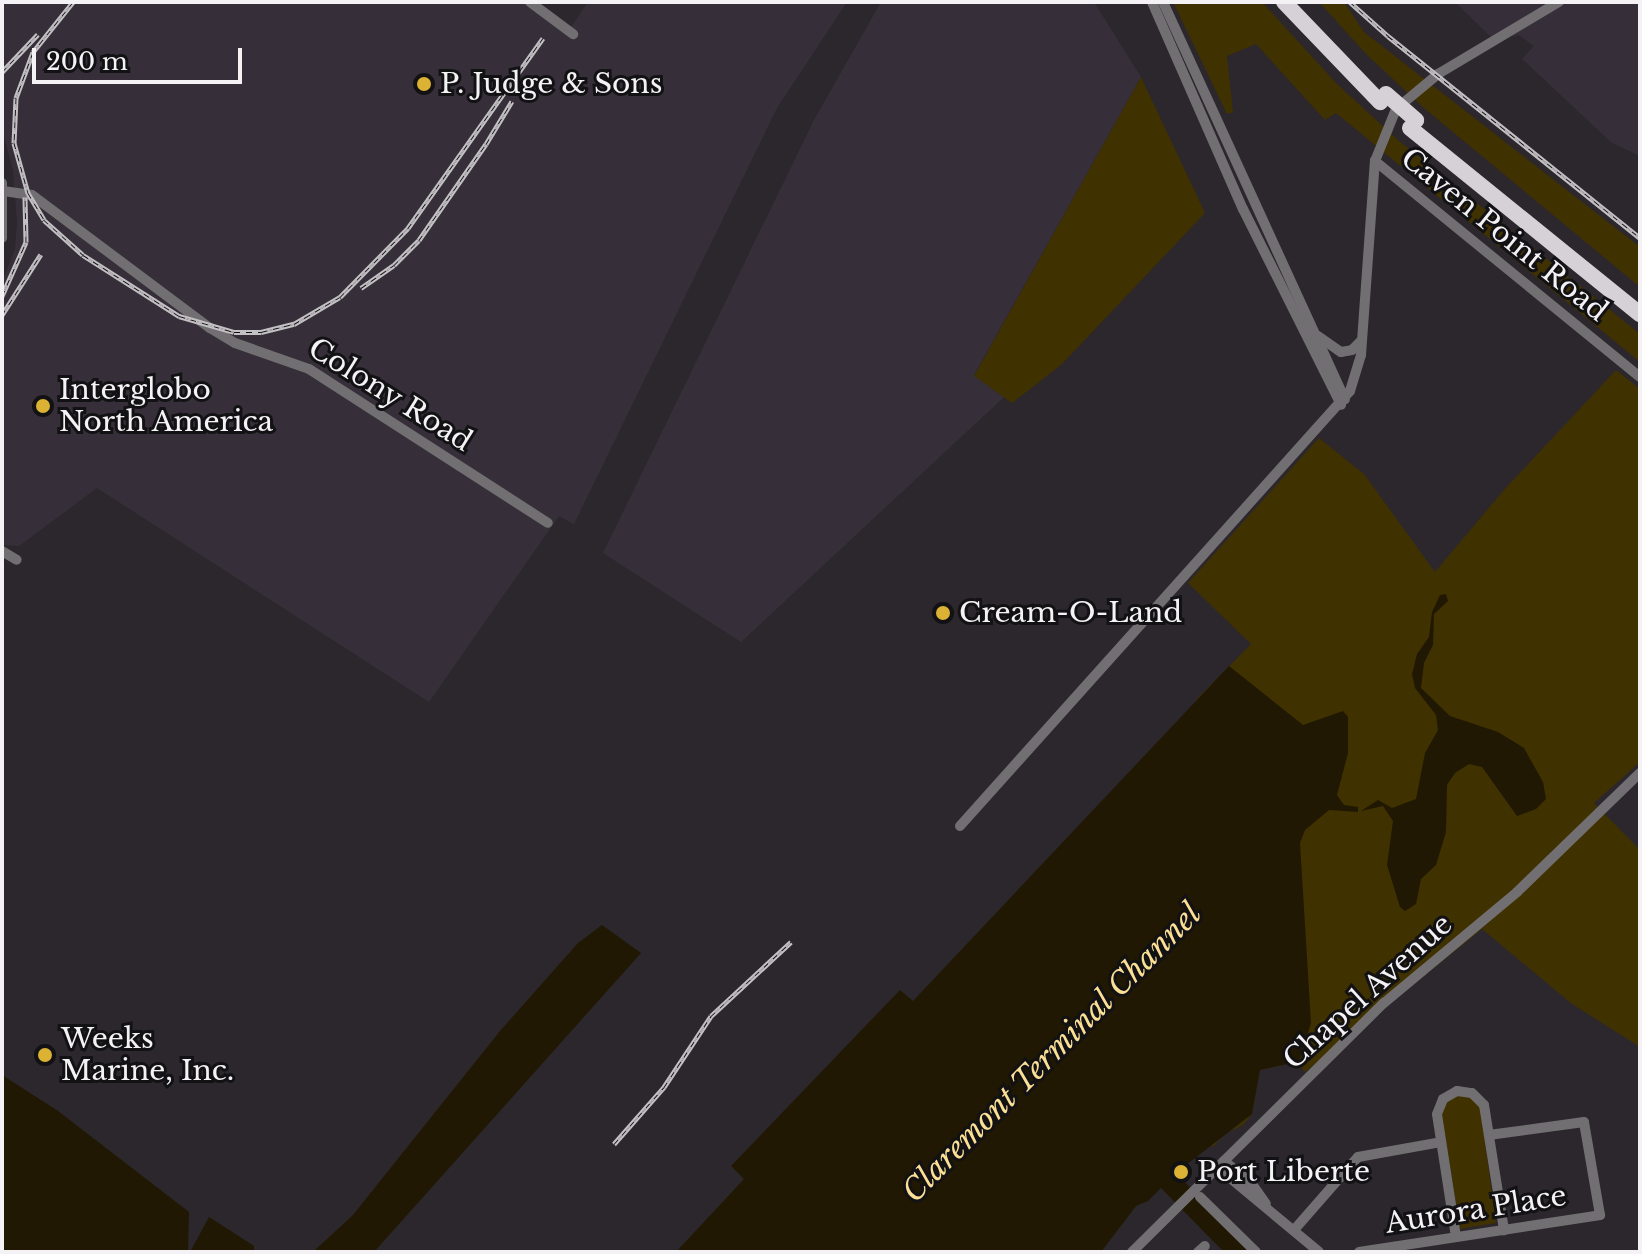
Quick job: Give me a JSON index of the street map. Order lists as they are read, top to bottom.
{
  "streets": {
    "street": [
      "Caven Point Road",
      "Colony Road",
      "Chapel Avenue",
      "Aurora Place"
    ]
  },
  "water": ["Claremont Terminal Channel"],
  "places": [
    "P. Judge & Sons",
    "Interglobo North America",
    "Cream-O-Land",
    "Weeks Marine, Inc.",
    "Port Liberte"
  ],
  "scale_bar": "200 m"
}
